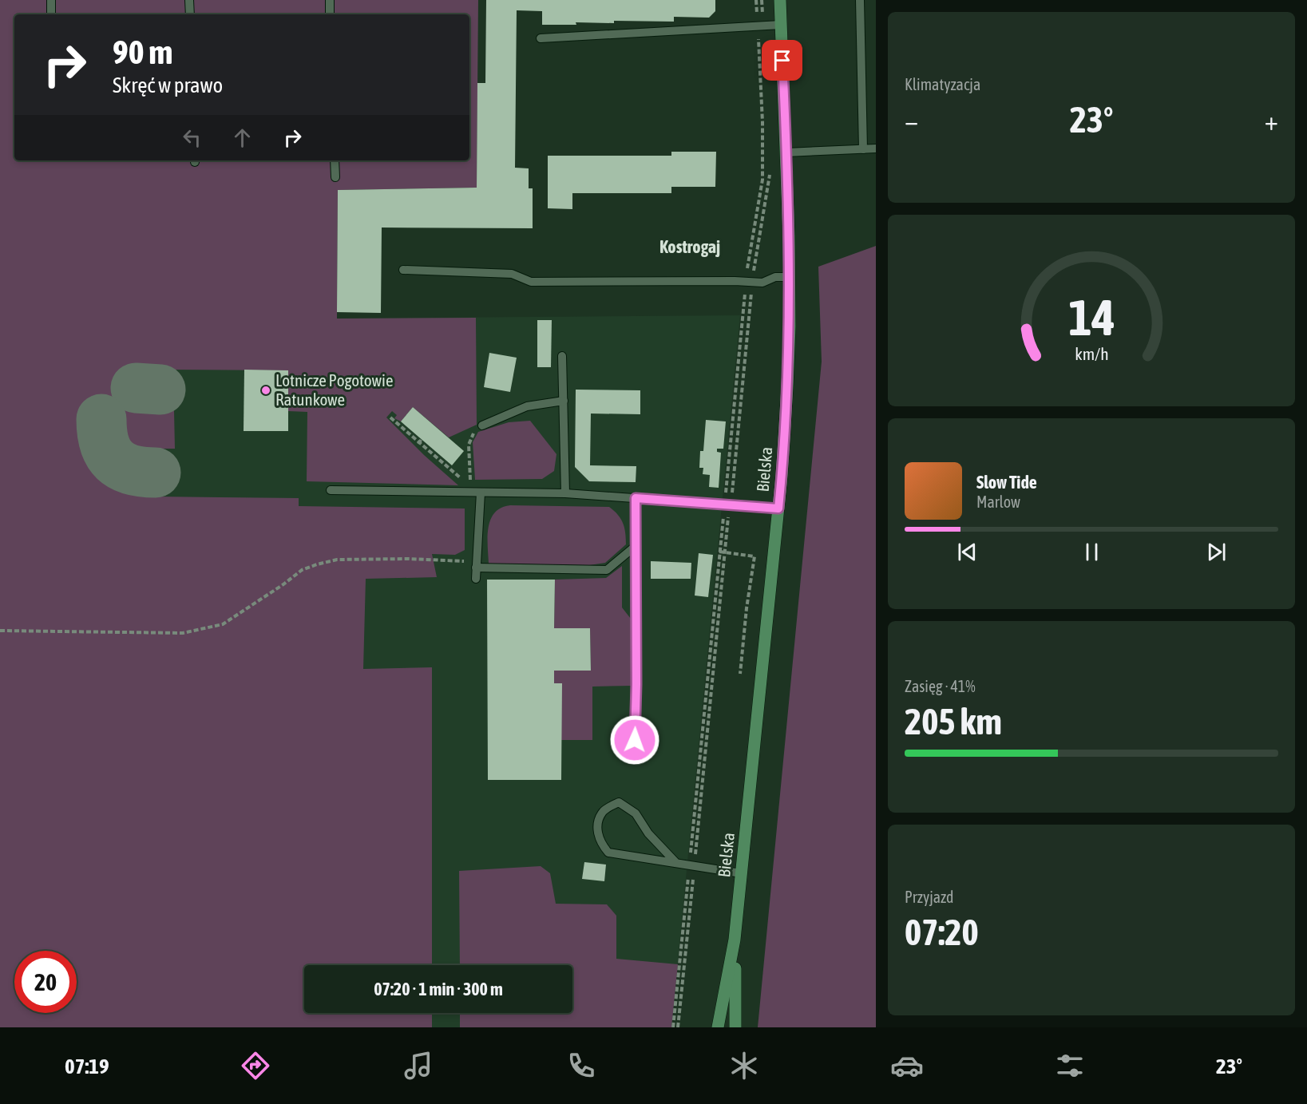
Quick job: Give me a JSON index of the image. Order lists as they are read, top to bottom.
{
  "streets": {
    "main road": ["Bielska"]
  },
  "districts": ["Kostrogaj"],
  "places": ["Lotnicze Pogotowie Ratunkowe"],
  "page": {
    "tile": [
      "Klimatyzacja",
      ["Zasięg · 41%", "205 km"],
      ["Przyjazd", "07:20"]
    ],
    "turn": ["90 m", "Skręć w prawo"],
    "heat": ["−", "23°", "+"],
    "song": ["Slow Tide", "Marlow"],
    "limit": "20",
    "trip": "07:20 · 1 min · 300 m",
    "tabs": ["07:19", "23°"],
    "gauge": ["14", "km/h"]
  }
}
